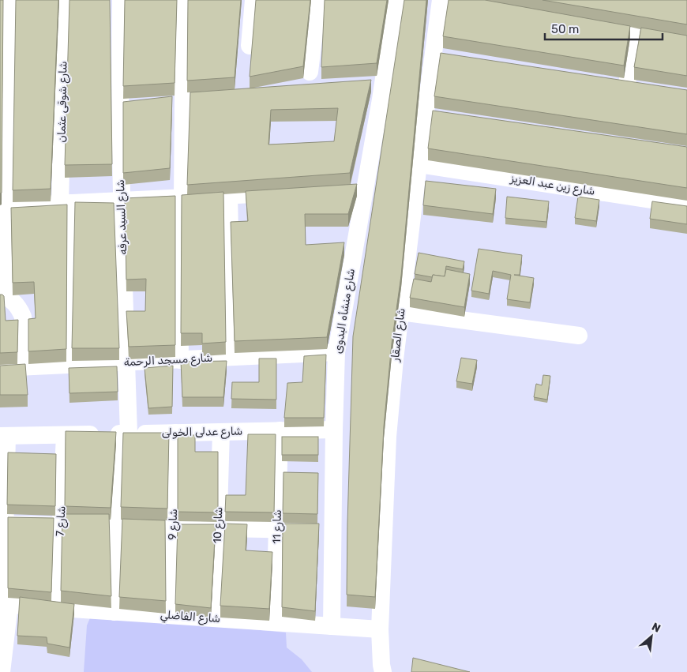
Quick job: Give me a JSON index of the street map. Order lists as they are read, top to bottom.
{
  "streets": {
    "street": [
      "شارع شوقى عثمان",
      "شارع زين عبد العزيز",
      "شارع السيد عرفه",
      "شارع منشأه البدوى",
      "شارع الصقار",
      "شارع مسجد الرحمة",
      "شارع عدلى الخولى",
      "شارع 7",
      "شارع 9",
      "شارع 10",
      "شارع 11",
      "شارع الفاضلي"
    ]
  },
  "crossings": [
    ["شارع شوقى عثمان", "شارع مسجد الرحمة"],
    ["شارع زين عبد العزيز", "شارع الصقار"],
    ["شارع السيد عرفه", "شارع مسجد الرحمة"],
    ["شارع السيد عرفه", "شارع عدلى الخولى"],
    ["شارع السيد عرفه", "شارع الفاضلي"],
    ["شارع منشأه البدوى", "شارع مسجد الرحمة"],
    ["شارع منشأه البدوى", "شارع عدلى الخولى"],
    ["شارع منشأه البدوى", "شارع الفاضلي"],
    ["شارع الصقار", "شارع الفاضلي"],
    ["شارع عدلى الخولى", "شارع 7"],
    ["شارع عدلى الخولى", "شارع 9"],
    ["شارع عدلى الخولى", "شارع 10"],
    ["شارع عدلى الخولى", "شارع 11"],
    ["شارع 7", "شارع الفاضلي"],
    ["شارع 9", "شارع الفاضلي"],
    ["شارع 10", "شارع الفاضلي"],
    ["شارع 11", "شارع الفاضلي"]
  ],
  "scale_bar": "50 m",
  "north": "top right"
}
